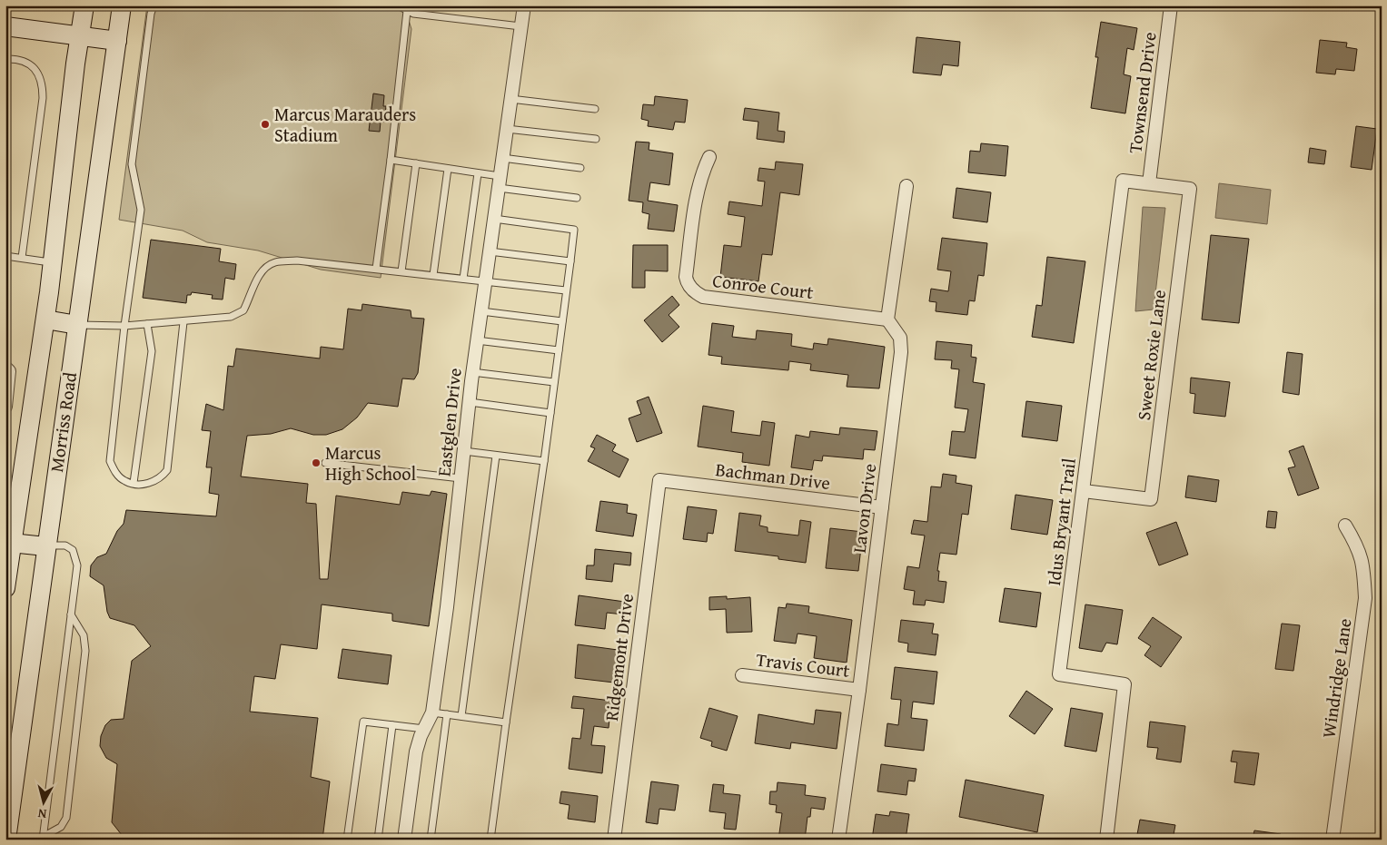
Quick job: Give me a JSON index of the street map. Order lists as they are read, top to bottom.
{
  "streets": {
    "main road": ["Morriss Road"],
    "street": [
      "Townsend Drive",
      "Conroe Court",
      "Sweet Roxie Lane",
      "Eastglen Drive",
      "Bachman Drive",
      "Lavon Drive",
      "Idus Bryant Trail",
      "Ridgemont Drive",
      "Travis Court",
      "Windridge Lane"
    ]
  },
  "crossings": [
    ["Townsend Drive", "Sweet Roxie Lane"],
    ["Townsend Drive", "Idus Bryant Trail"],
    ["Conroe Court", "Lavon Drive"],
    ["Sweet Roxie Lane", "Idus Bryant Trail"],
    ["Bachman Drive", "Lavon Drive"],
    ["Bachman Drive", "Ridgemont Drive"],
    ["Lavon Drive", "Travis Court"]
  ],
  "places": ["Marcus Marauders Stadium", "Marcus High School"],
  "north": "bottom"
}
